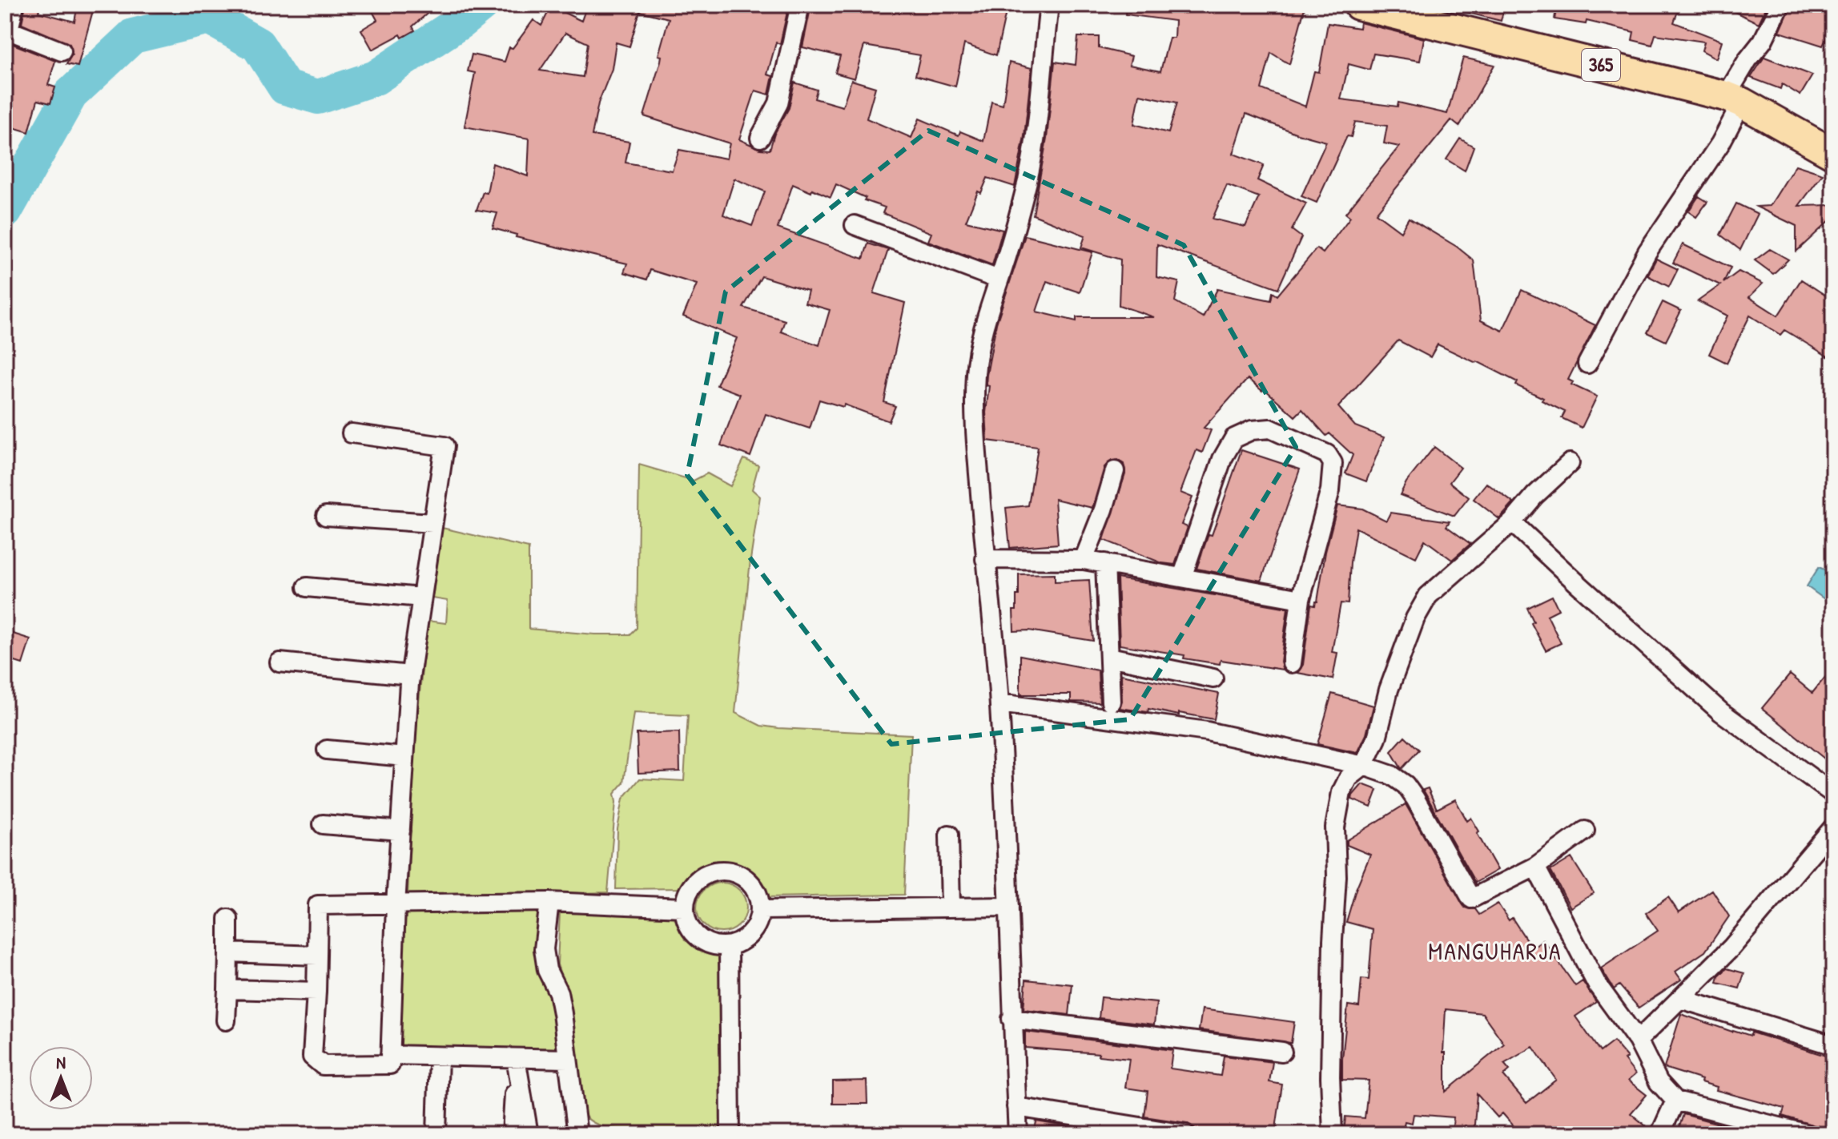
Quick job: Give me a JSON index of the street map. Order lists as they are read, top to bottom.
{
  "streets": {
    "main road": ["365"]
  },
  "districts": ["MANGUHARJA"],
  "north": "top"
}
